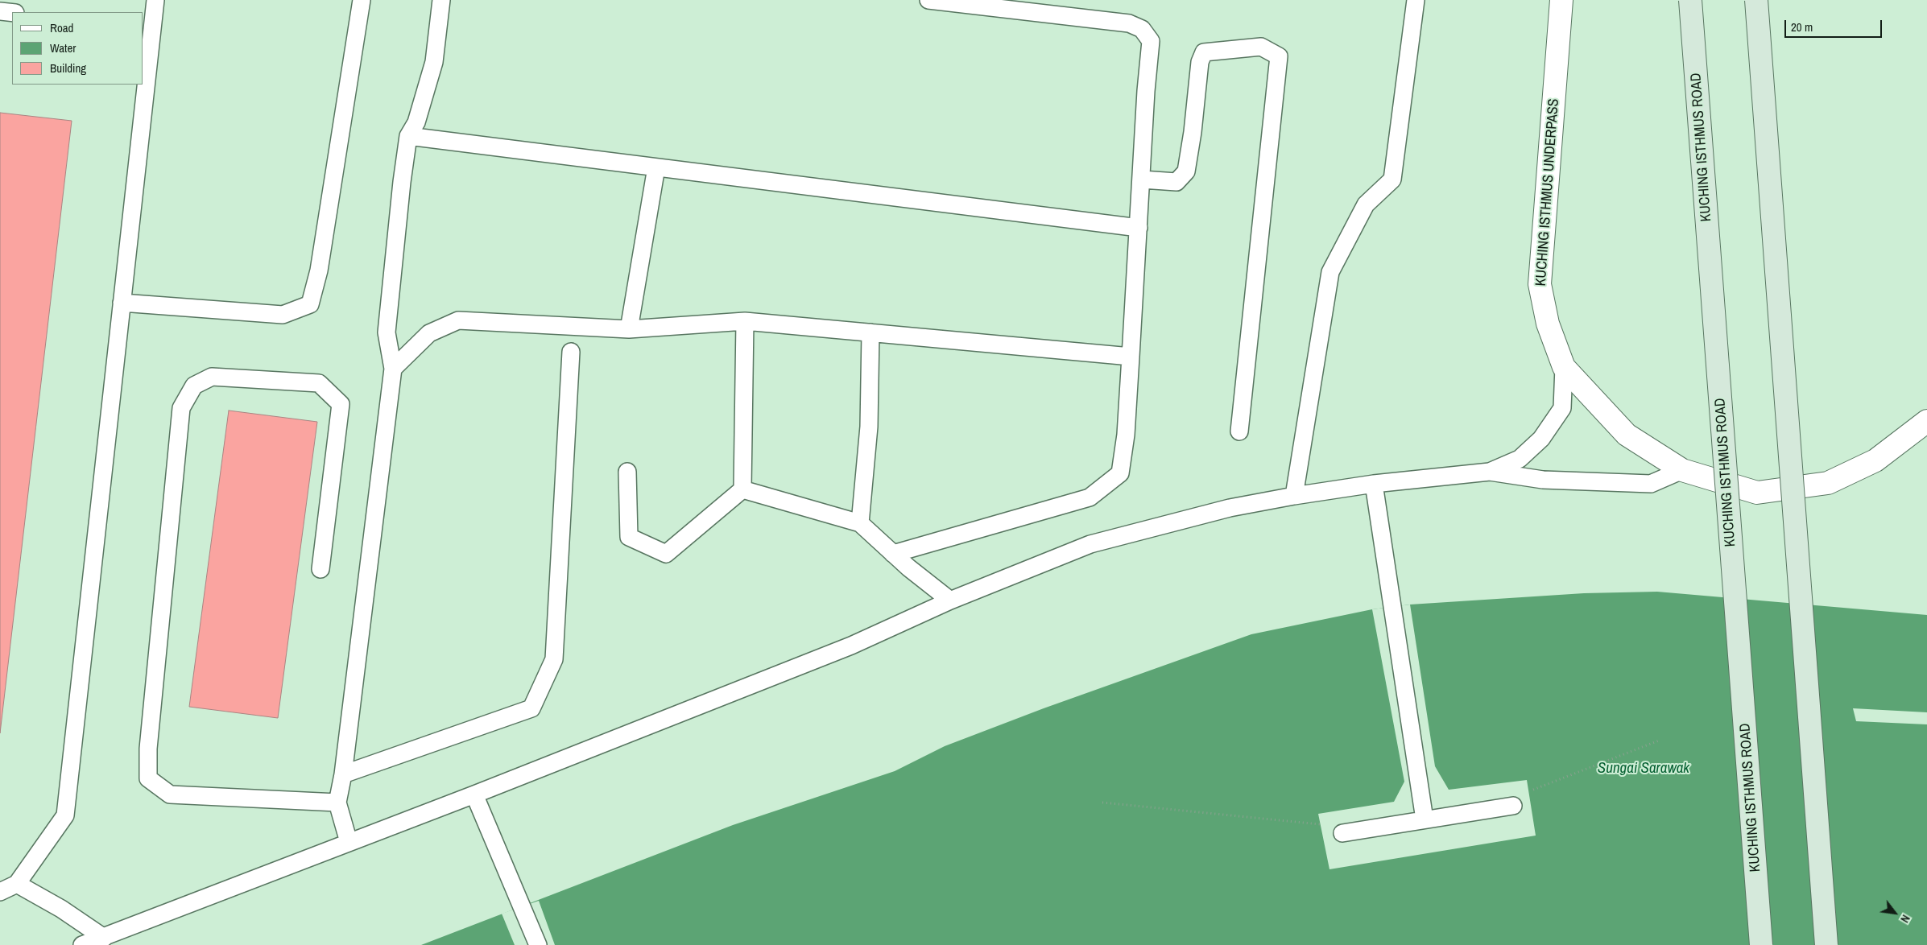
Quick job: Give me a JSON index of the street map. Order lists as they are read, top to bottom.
{
  "streets": {
    "main road": ["KUCHING ISTHMUS ROAD"],
    "street": ["KUCHING ISTHMUS UNDERPASS"]
  },
  "water": ["Sungai Sarawak"],
  "legend": ["Road", "Water", "Building"],
  "scale_bar": "20 m",
  "north": "bottom right"
}
